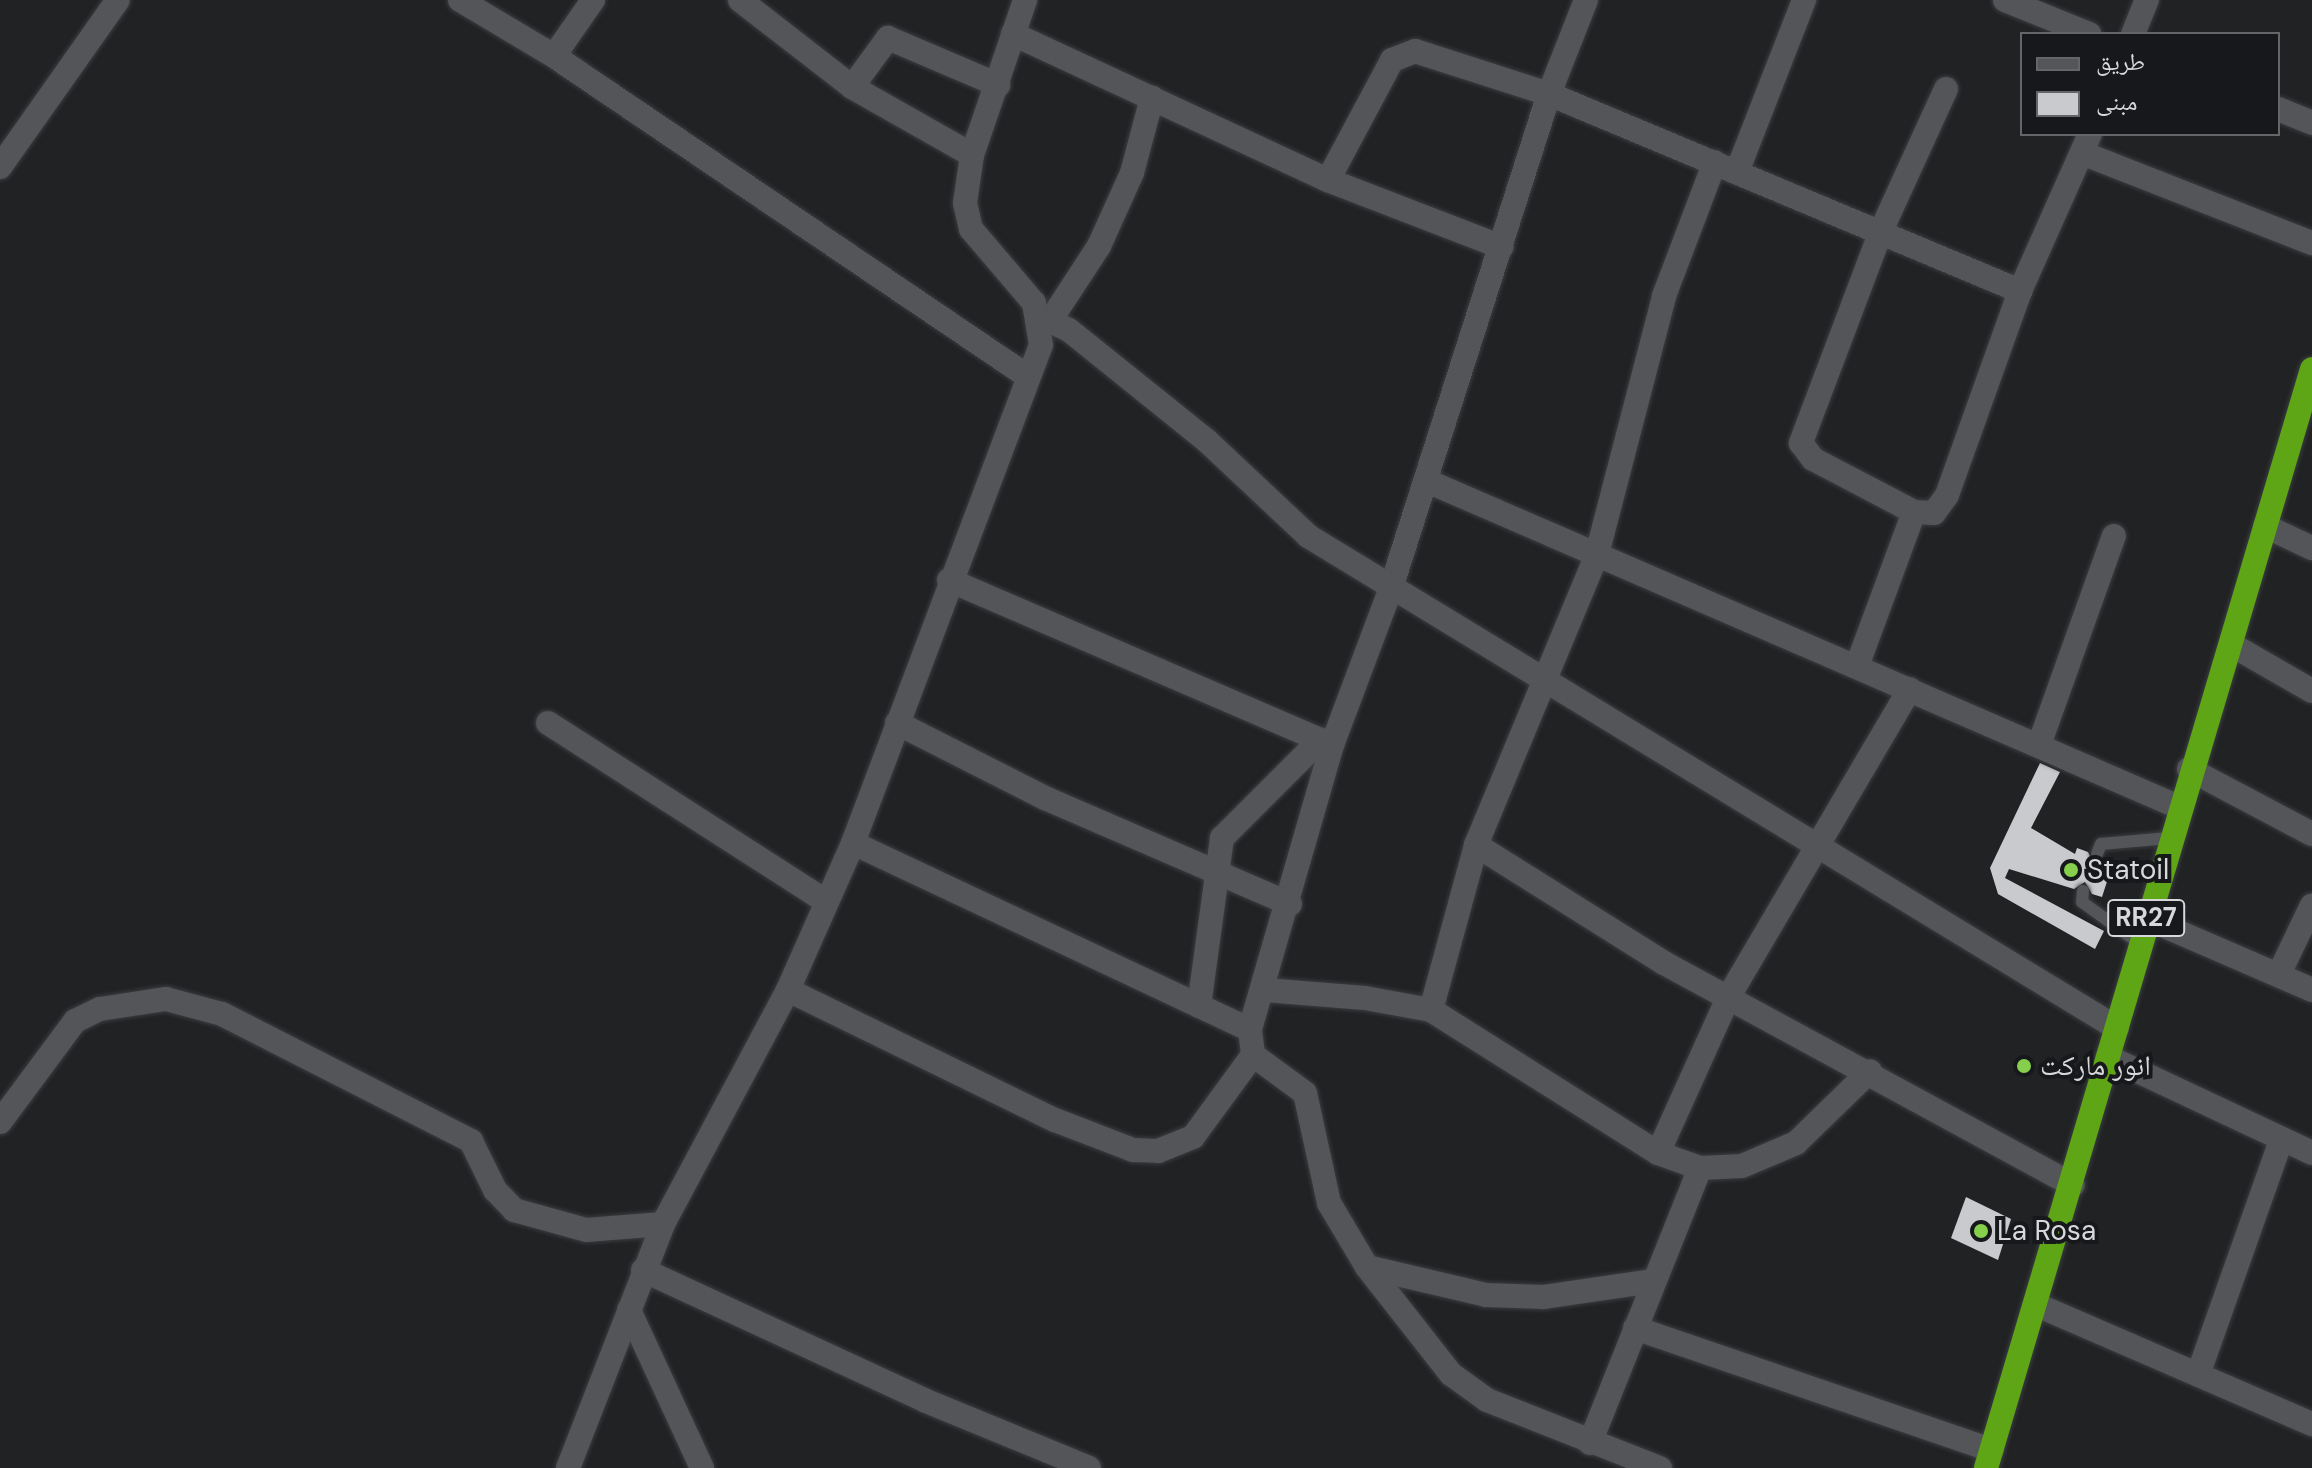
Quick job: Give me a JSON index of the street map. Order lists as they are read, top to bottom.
{
  "streets": {
    "highway": ["RR27"]
  },
  "places": ["Statoil", "انور ماركت", "La Rosa"],
  "legend": ["طريق", "مبنى"]
}
